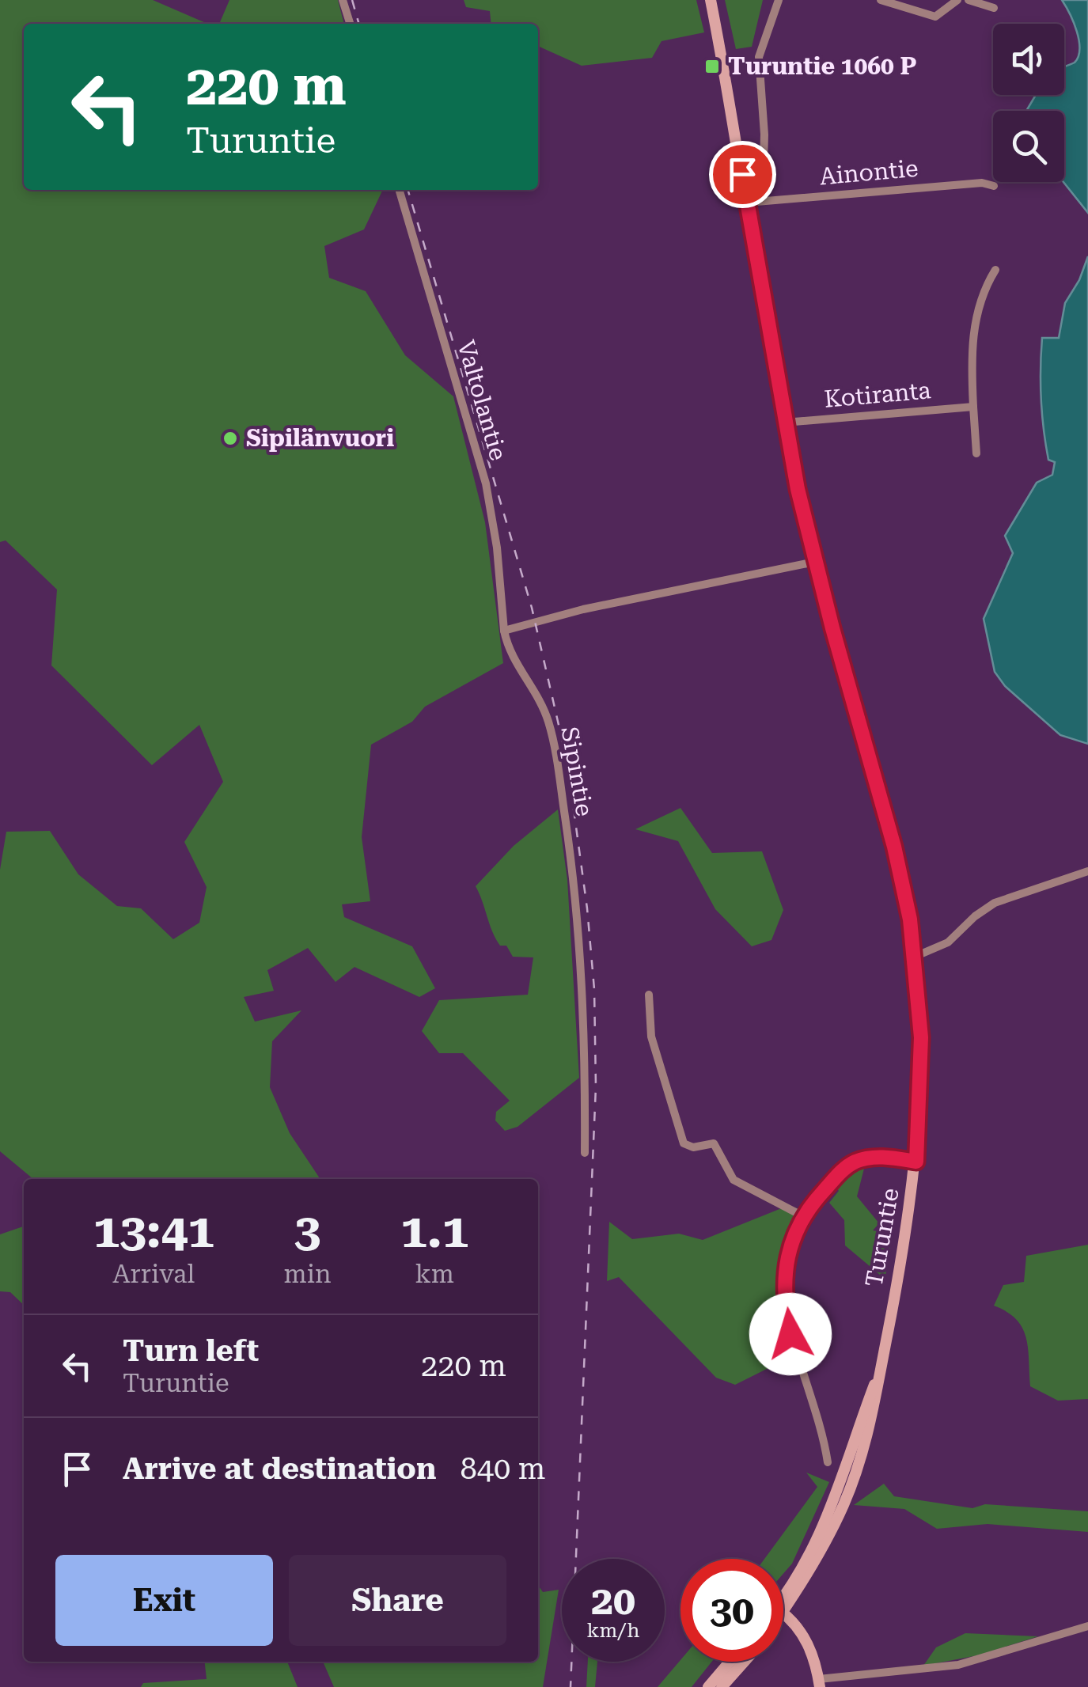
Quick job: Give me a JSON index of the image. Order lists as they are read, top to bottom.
{
  "streets": {
    "main road": ["Turuntie"],
    "street": [
      "Ainontie",
      "Kotiranta",
      "Valtolantie",
      "Sipintie"
    ]
  },
  "crossings": [
    ["Ainontie", "Turuntie"],
    ["Kotiranta", "Turuntie"],
    ["Valtolantie", "Sipintie"]
  ],
  "places": {
    "transit": ["Turuntie 1060 P"],
    "other": ["Sipilänvuori"]
  },
  "page": {
    "turn": ["220 m", "Turuntie"],
    "eta": [
      "13:41",
      "Arrival",
      "3",
      "min",
      "1.1",
      "km"
    ],
    "list": [
      {
        "name": "Turn left",
        "note": "Turuntie",
        "value": "220 m"
      },
      {
        "name": "Arrive at destination",
        "value": "840 m"
      }
    ],
    "buttons": ["Exit", "Share"],
    "speed": "20 km/h",
    "limit": "30"
  }
}
